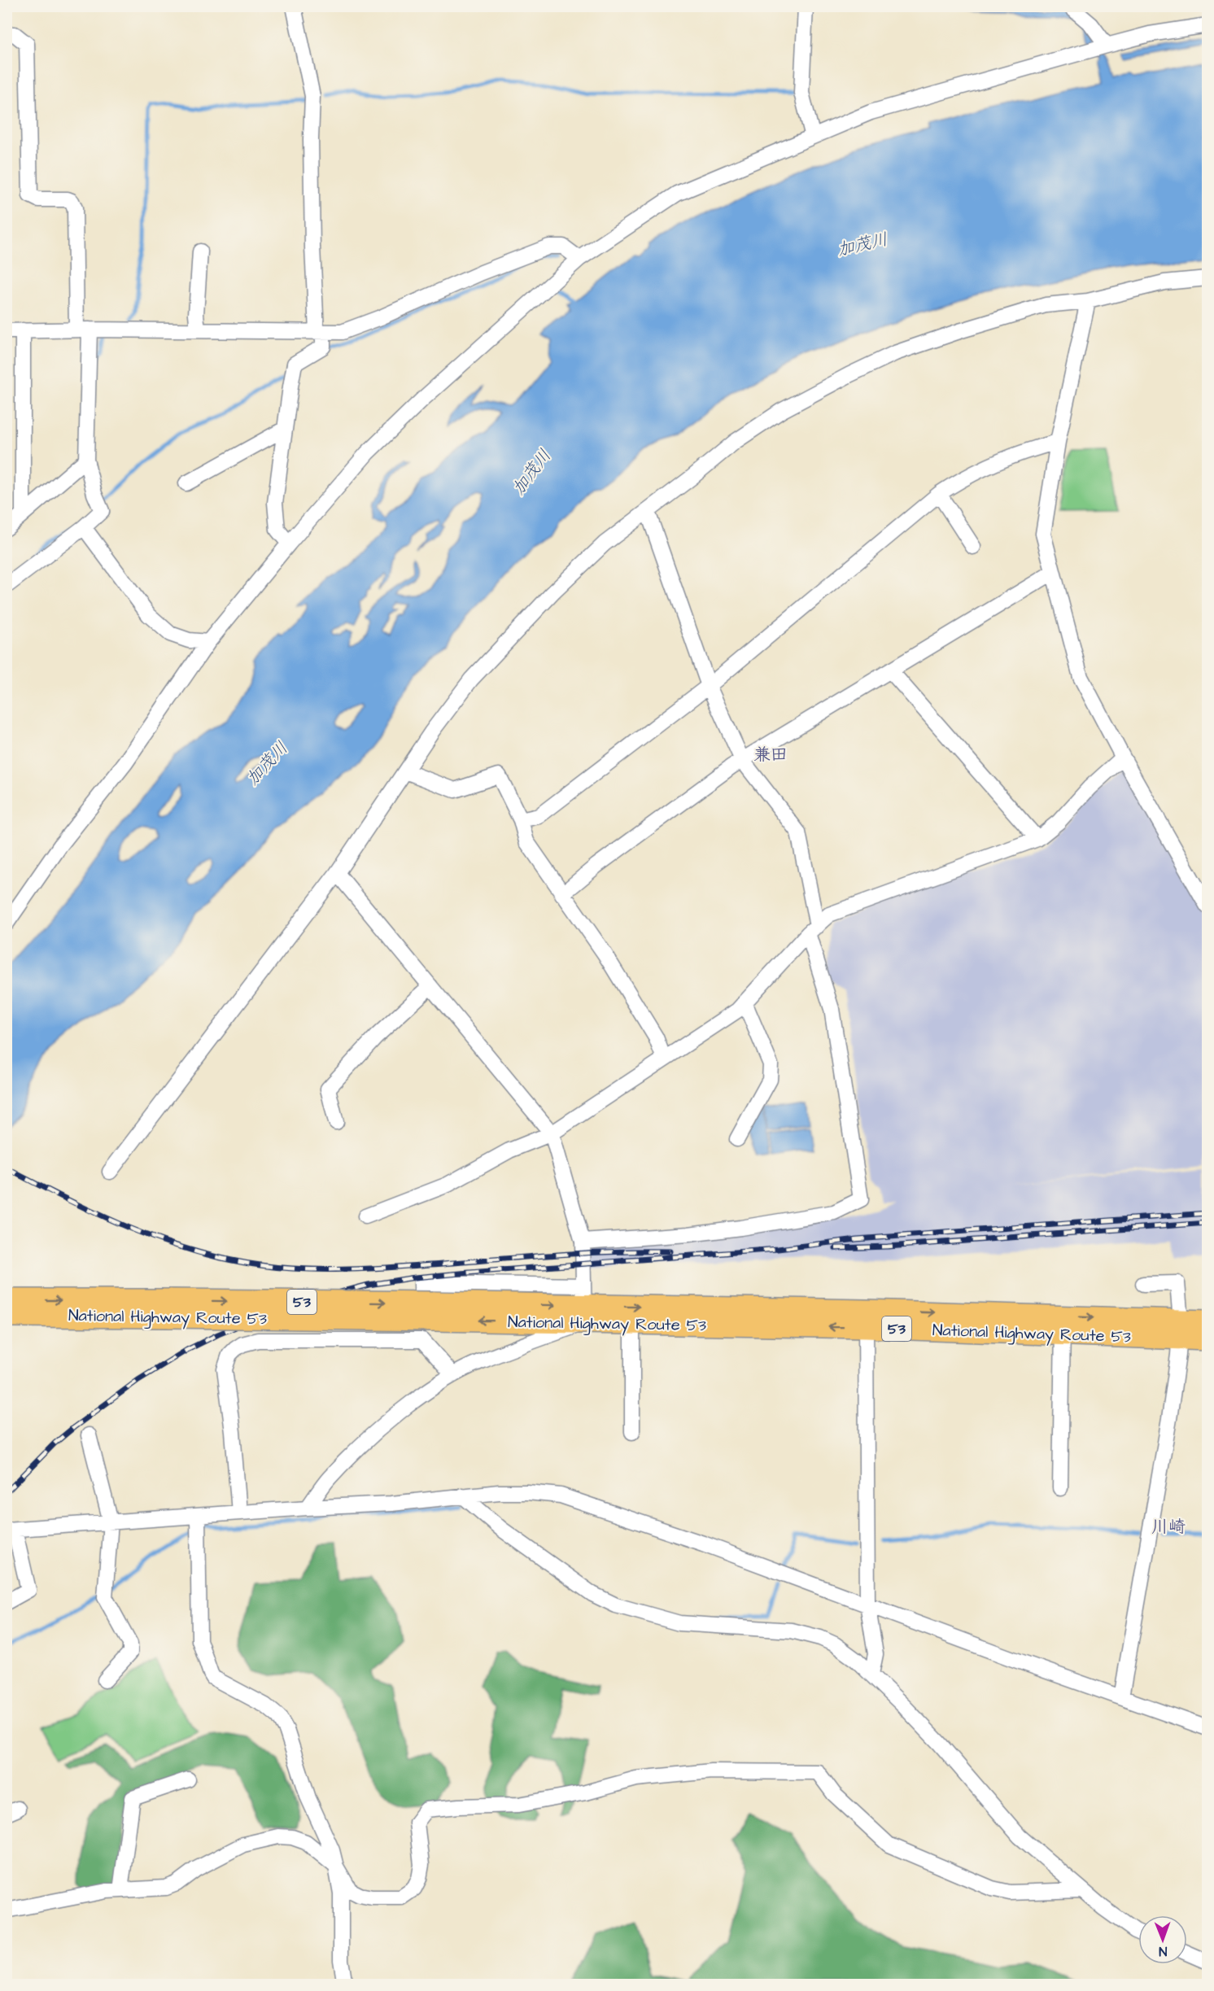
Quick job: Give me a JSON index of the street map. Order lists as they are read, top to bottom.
{
  "streets": {
    "highway": ["53", "National Highway Route 53"]
  },
  "districts": ["兼田", "川崎"],
  "water": ["加茂川"],
  "north": "bottom"
}
